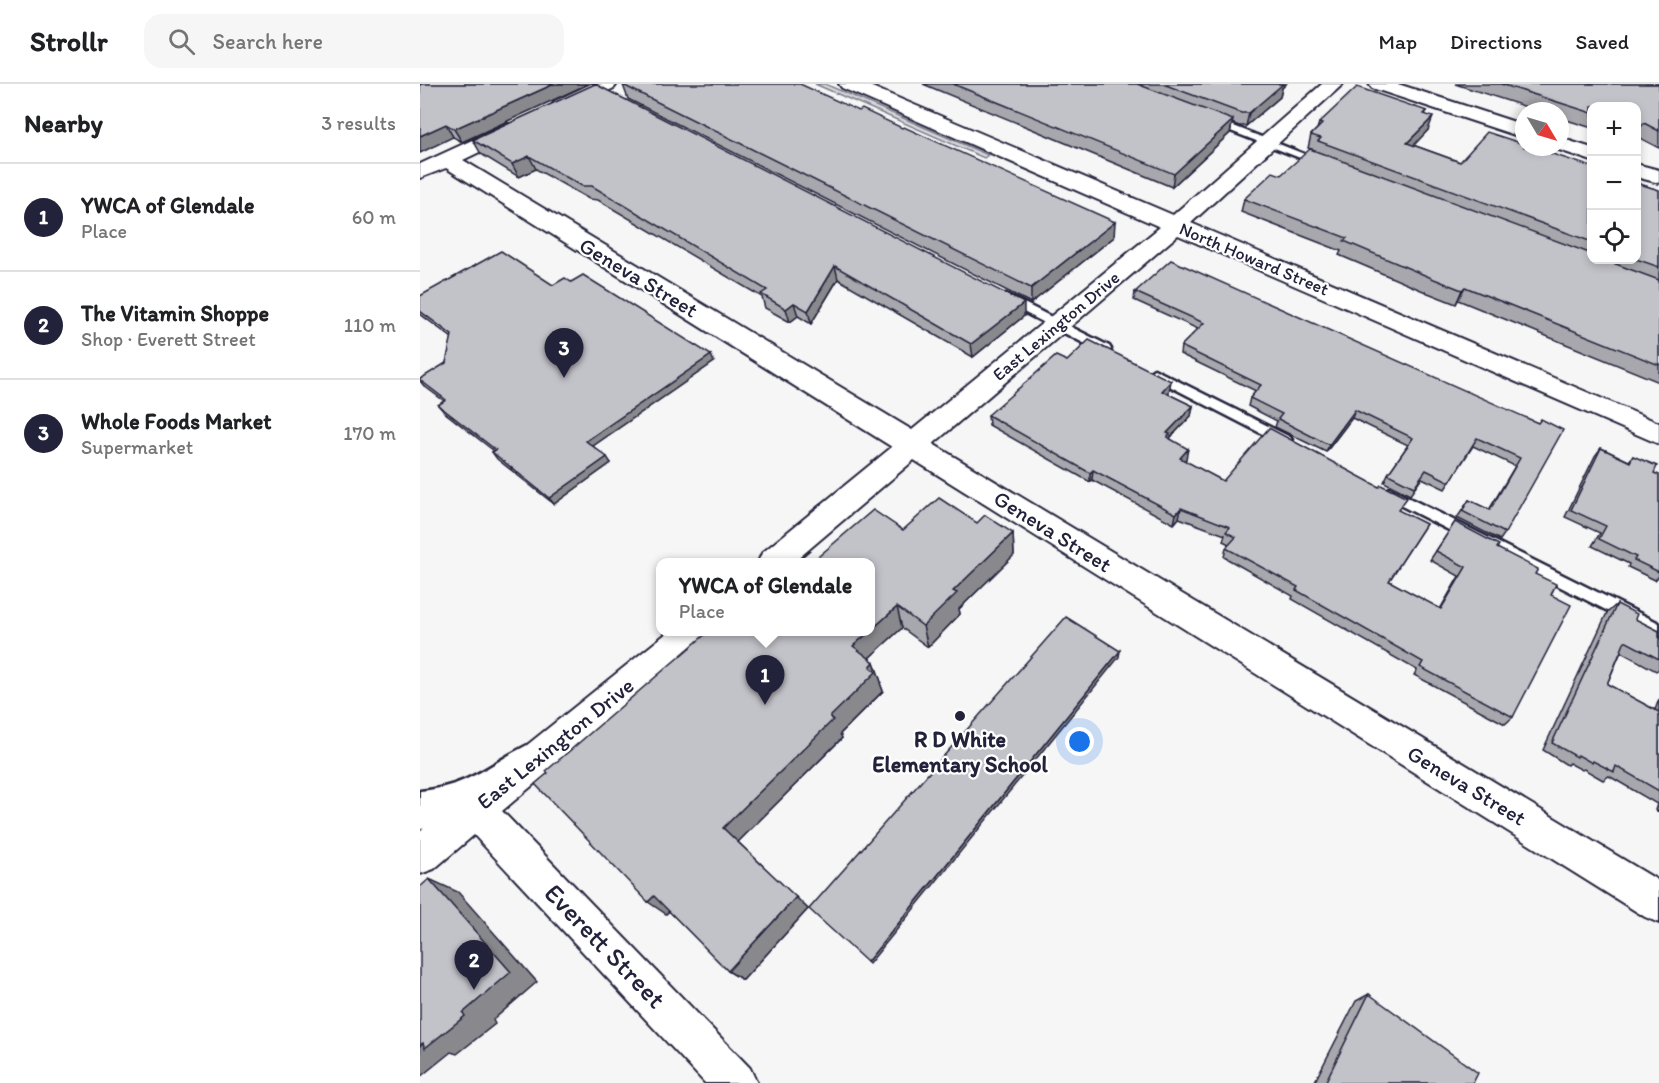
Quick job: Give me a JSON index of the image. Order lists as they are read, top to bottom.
{
  "streets": {
    "street": [
      "North Howard Street",
      "Geneva Street",
      "East Lexington Drive",
      "Everett Street"
    ]
  },
  "crossings": [
    ["North Howard Street", "East Lexington Drive"],
    ["Geneva Street", "East Lexington Drive"],
    ["East Lexington Drive", "Everett Street"]
  ],
  "places": ["R D White Elementary School"],
  "north": "bottom right",
  "page": {
    "header": "Strollr",
    "search": "Search here",
    "nav": ["Map", "Directions", "Saved"],
    "heading": ["Nearby", "3 results"],
    "map_buttons": ["+", "−"],
    "list": [
      {
        "mark": "1",
        "name": "YWCA of Glendale",
        "note": "Place",
        "value": "60 m"
      },
      {
        "mark": "2",
        "name": "The Vitamin Shoppe",
        "note": "Shop · Everett Street",
        "value": "110 m"
      },
      {
        "mark": "3",
        "name": "Whole Foods Market",
        "note": "Supermarket",
        "value": "170 m"
      }
    ],
    "pins": ["3", "1", "2"],
    "popup": ["YWCA of Glendale", "Place"]
  }
}
